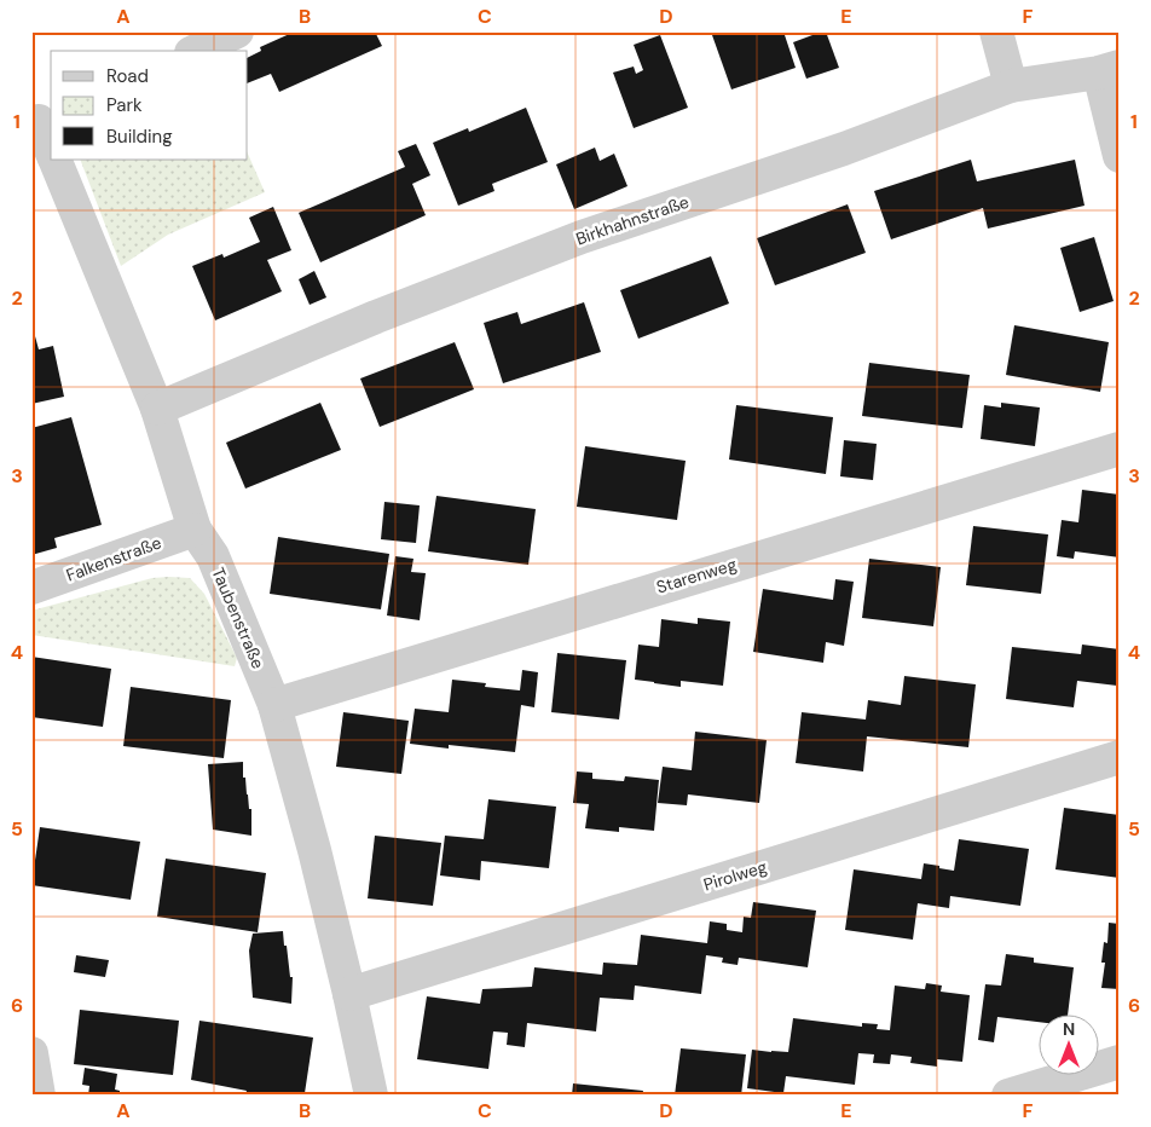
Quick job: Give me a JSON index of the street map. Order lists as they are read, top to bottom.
{
  "streets": {
    "street": [
      "Birkhahnstraße",
      "Falkenstraße",
      "Starenweg",
      "Taubenstraße",
      "Pirolweg"
    ]
  },
  "crossings": [
    ["Birkhahnstraße", "Taubenstraße"],
    ["Falkenstraße", "Taubenstraße"],
    ["Starenweg", "Taubenstraße"],
    ["Taubenstraße", "Pirolweg"]
  ],
  "legend": ["Road", "Park", "Building"],
  "north": "top",
  "grid": {
    "columns": [
      "A",
      "B",
      "C",
      "D",
      "E",
      "F"
    ],
    "rows": [
      "1",
      "2",
      "3",
      "4",
      "5",
      "6"
    ]
  }
}
